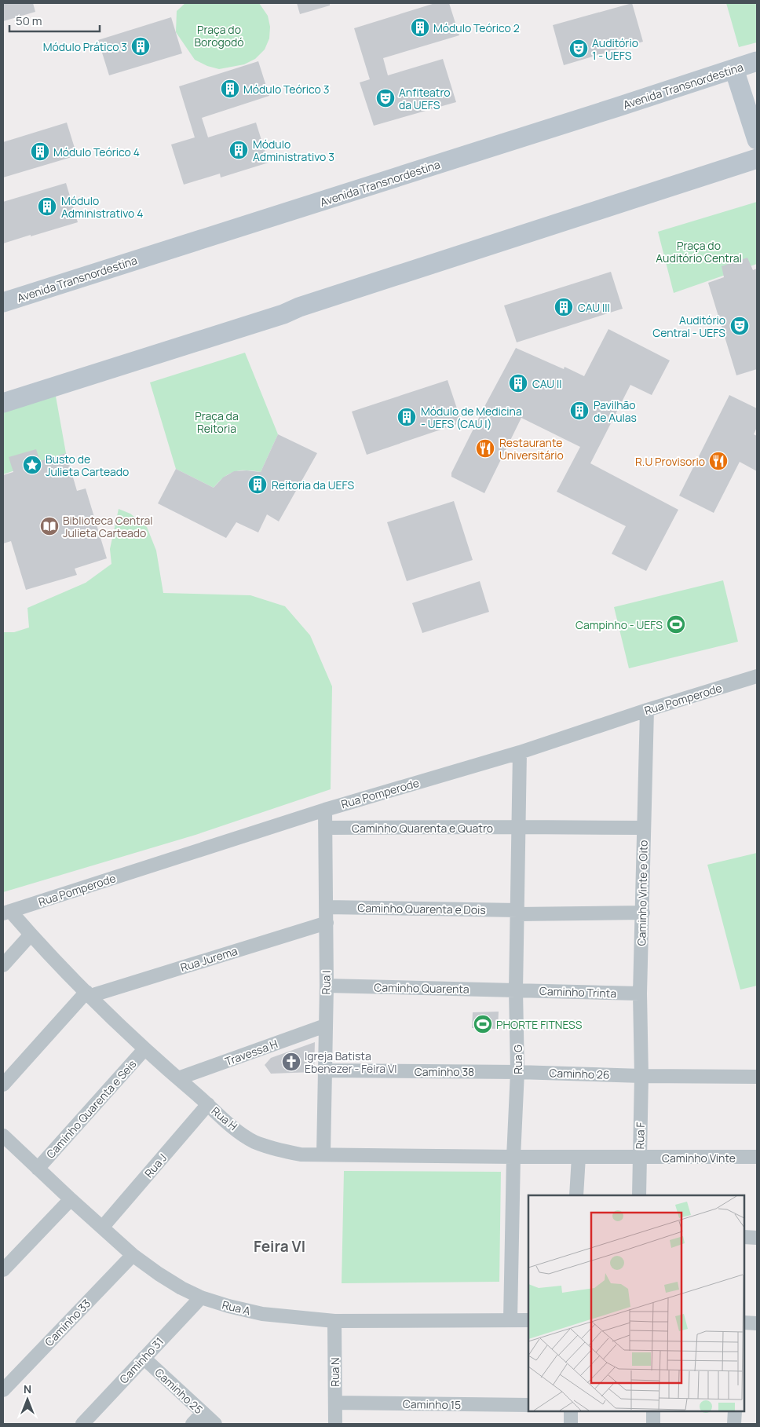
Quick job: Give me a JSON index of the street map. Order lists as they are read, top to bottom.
{
  "streets": {
    "street": [
      "Avenida Transnordestina",
      "Rua Pomperode",
      "Caminho Quarenta e Quatro",
      "Caminho Vinte e Oito",
      "Caminho Quarenta e Dois",
      "Rua Jurema",
      "Rua I",
      "Caminho Quarenta",
      "Caminho Trinta",
      "Travessa H",
      "Rua G",
      "Caminho 38",
      "Caminho 26",
      "Caminho Quarenta e Seis",
      "Rua H",
      "Rua F",
      "Caminho Vinte",
      "Rua J",
      "Rua A",
      "Caminho 33",
      "Caminho 31",
      "Rua N",
      "Caminho 25",
      "Caminho 15"
    ]
  },
  "crossings": [
    ["Rua Pomperode", "Caminho Vinte e Oito"],
    ["Rua Pomperode", "Rua I"],
    ["Rua Pomperode", "Rua G"],
    ["Rua Pomperode", "Rua H"],
    ["Caminho Quarenta e Quatro", "Caminho Vinte e Oito"],
    ["Caminho Quarenta e Quatro", "Rua I"],
    ["Caminho Quarenta e Quatro", "Rua G"],
    ["Caminho Vinte e Oito", "Caminho Quarenta e Dois"],
    ["Caminho Vinte e Oito", "Caminho Trinta"],
    ["Caminho Vinte e Oito", "Caminho 26"],
    ["Caminho Vinte e Oito", "Rua F"],
    ["Caminho Quarenta e Dois", "Rua I"],
    ["Caminho Quarenta e Dois", "Rua G"],
    ["Rua Jurema", "Rua I"],
    ["Rua Jurema", "Rua H"],
    ["Rua I", "Caminho Quarenta"],
    ["Rua I", "Travessa H"],
    ["Rua I", "Caminho 38"],
    ["Rua I", "Rua H"],
    ["Caminho Quarenta", "Caminho Trinta"],
    ["Caminho Quarenta", "Rua G"],
    ["Caminho Trinta", "Rua G"],
    ["Travessa H", "Rua H"],
    ["Rua G", "Caminho 38"],
    ["Rua G", "Caminho 26"],
    ["Rua G", "Rua H"],
    ["Rua G", "Rua A"],
    ["Caminho 38", "Caminho 26"],
    ["Caminho 26", "Rua F"],
    ["Caminho Quarenta e Seis", "Rua H"],
    ["Caminho Quarenta e Seis", "Rua A"],
    ["Rua H", "Caminho Vinte"],
    ["Rua H", "Rua J"],
    ["Rua F", "Caminho Vinte"],
    ["Rua J", "Rua A"],
    ["Rua A", "Caminho 33"],
    ["Rua A", "Caminho 31"],
    ["Rua A", "Rua N"],
    ["Caminho 31", "Caminho 25"],
    ["Rua N", "Caminho 15"]
  ],
  "districts": ["Feira VI"],
  "parks": ["Praça do Borogodó", "Praça do Auditório Central", "Praça da Reitoria"],
  "places": {
    "building": [
      "Módulo Teórico 2",
      "Módulo Prático 3",
      "Módulo Teórico 3",
      "Módulo Administrativo 3",
      "Módulo Teórico 4",
      "Módulo Administrativo 4",
      "CAU III",
      "CAU II",
      "Pavilhão de Aulas",
      "Módulo de Medicina - UEFS (CAU I)",
      "Reitoria da UEFS"
    ],
    "theatre": ["Auditório 1 - UEFS", "Anfiteatro da UEFS", "Auditório Central - UEFS"],
    "restaurant": ["Restaurante Universitário", "R.U Provisorio"],
    "place": ["Busto de Julieta Carteado"],
    "library": ["Biblioteca Central Julieta Carteado"],
    "sports": ["Campinho - UEFS", "PHORTE FITNESS"],
    "church": ["Igreja Batista Ebenezer - Feira VI"]
  },
  "scale_bar": "50 m",
  "north": "top"
}
